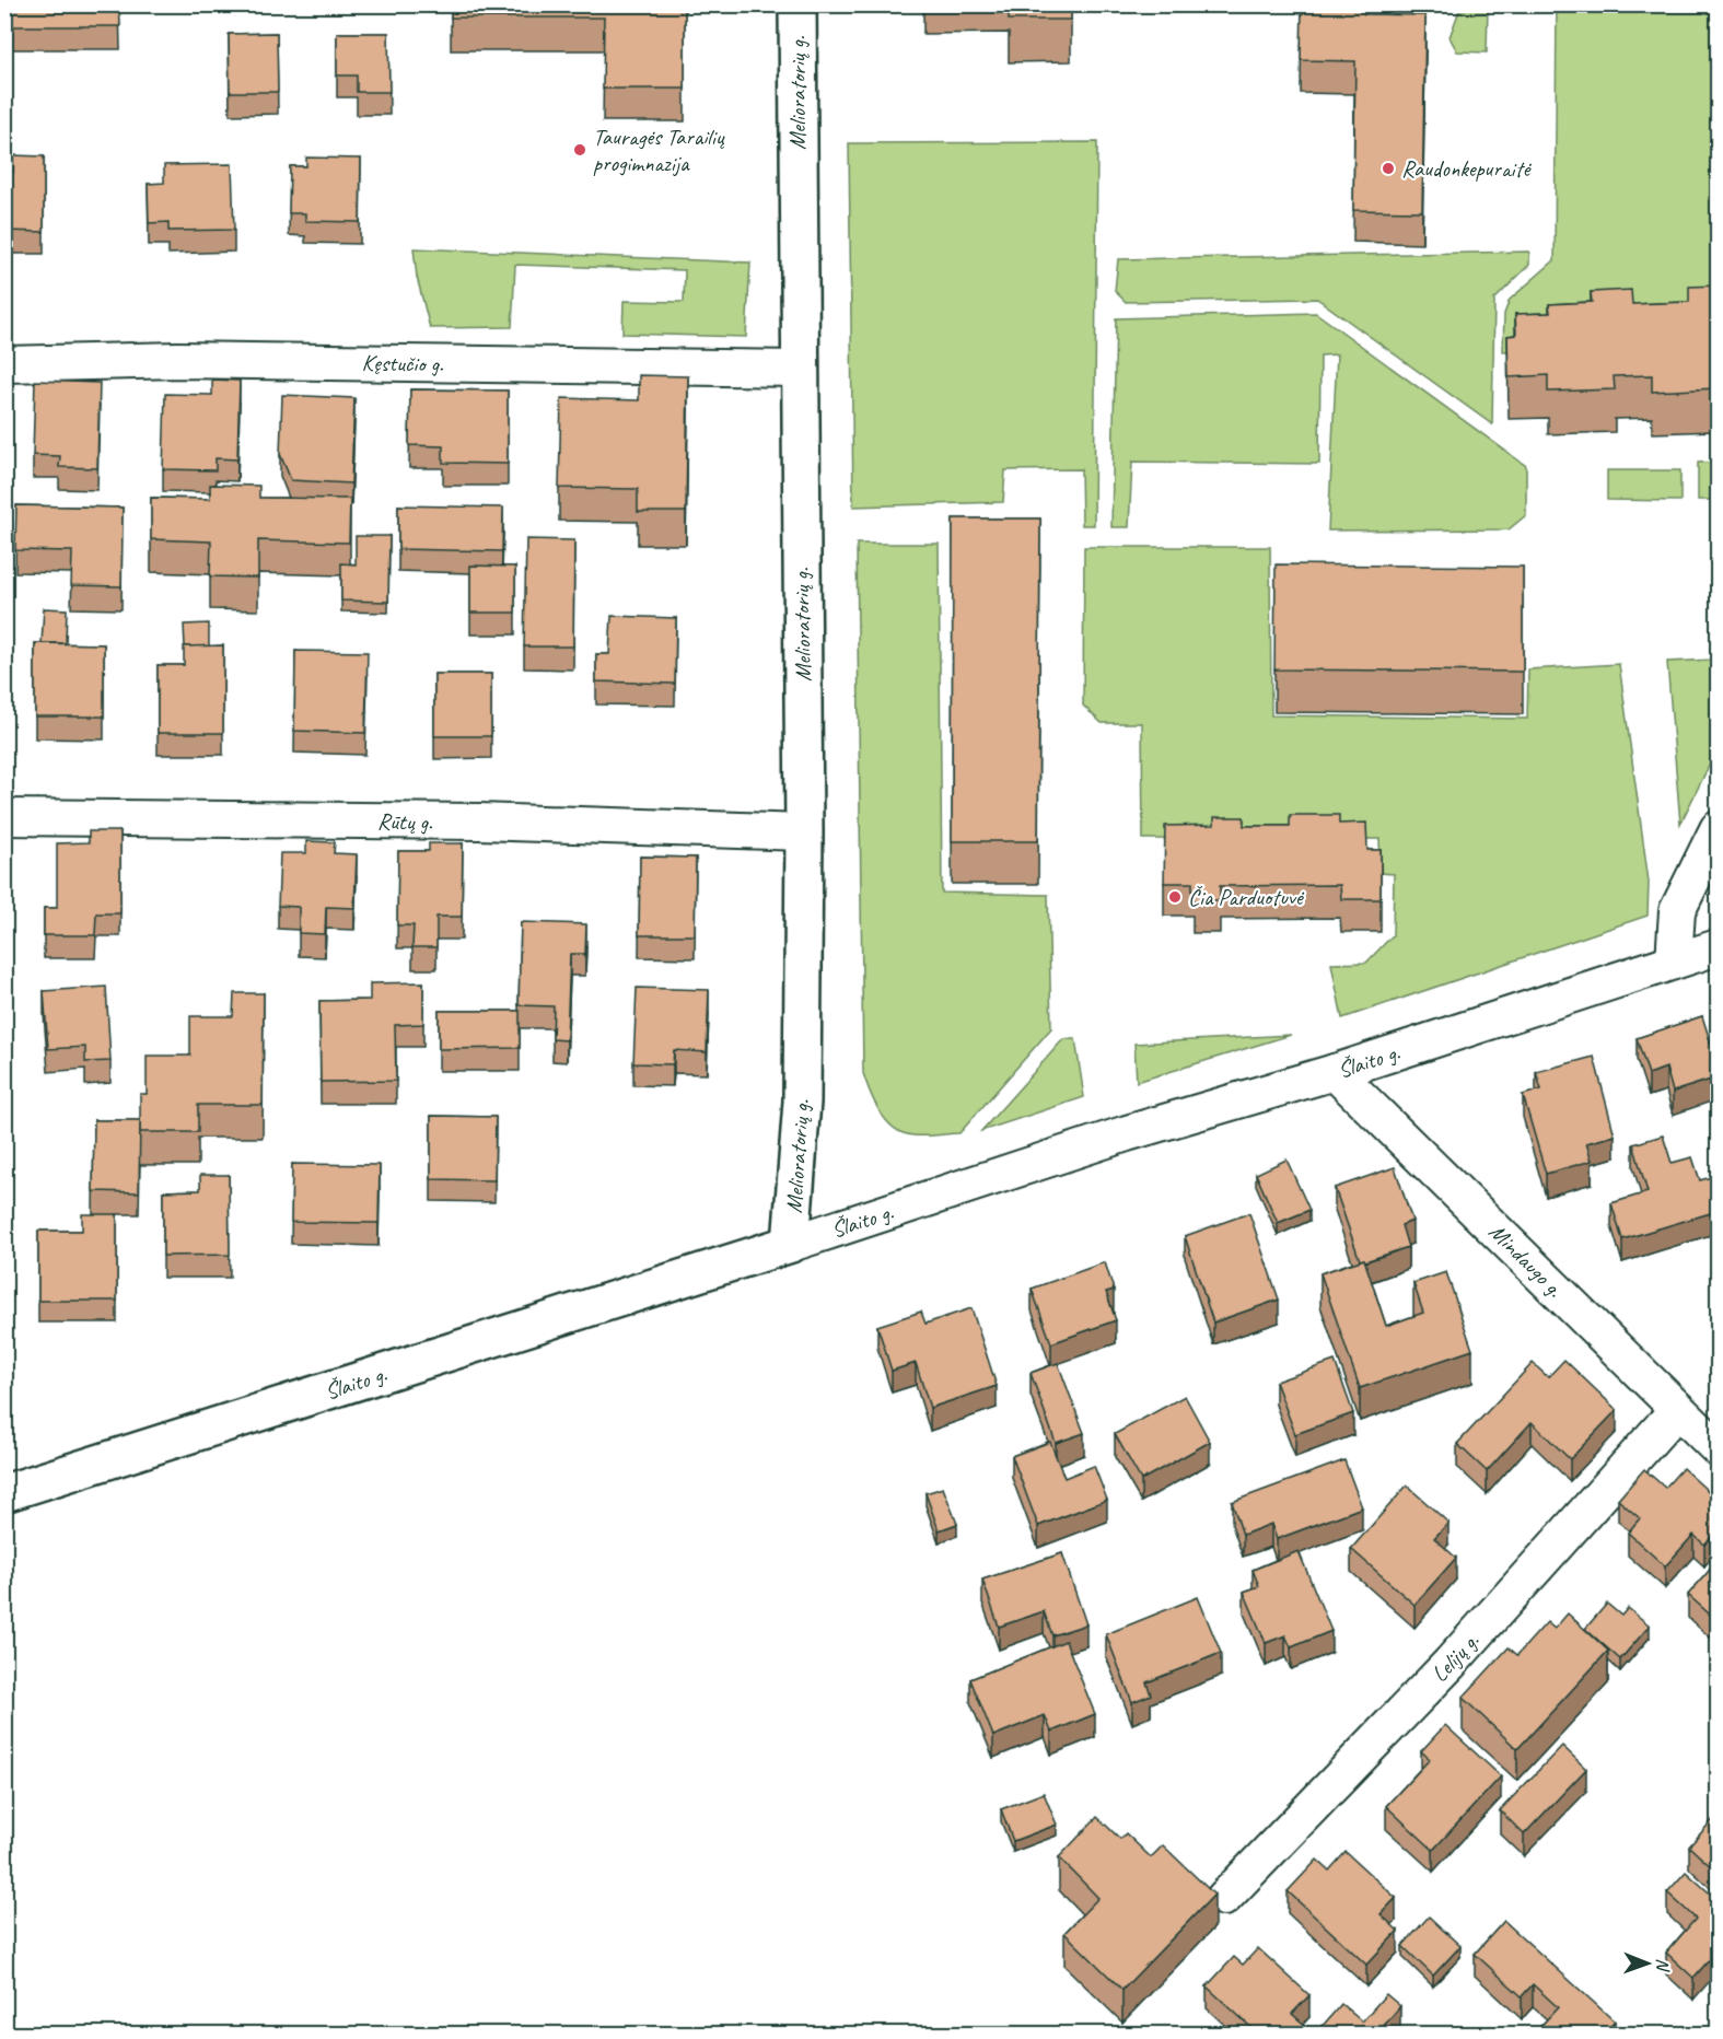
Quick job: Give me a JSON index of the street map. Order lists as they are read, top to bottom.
{
  "streets": {
    "main road": ["Melioratorių g.", "Šlaito g."],
    "street": [
      "Kęstučio g.",
      "Rūtų g.",
      "Mindaugo g.",
      "Lelijų g."
    ]
  },
  "crossings": [
    ["Melioratorių g.", "Kęstučio g."],
    ["Melioratorių g.", "Rūtų g."],
    ["Melioratorių g.", "Šlaito g."],
    ["Šlaito g.", "Mindaugo g."],
    ["Mindaugo g.", "Lelijų g."]
  ],
  "places": ["Tauragės Tarailių progimnazija", "Raudonkepuraitė", "Čia Parduotuvė"],
  "north": "right"
}
